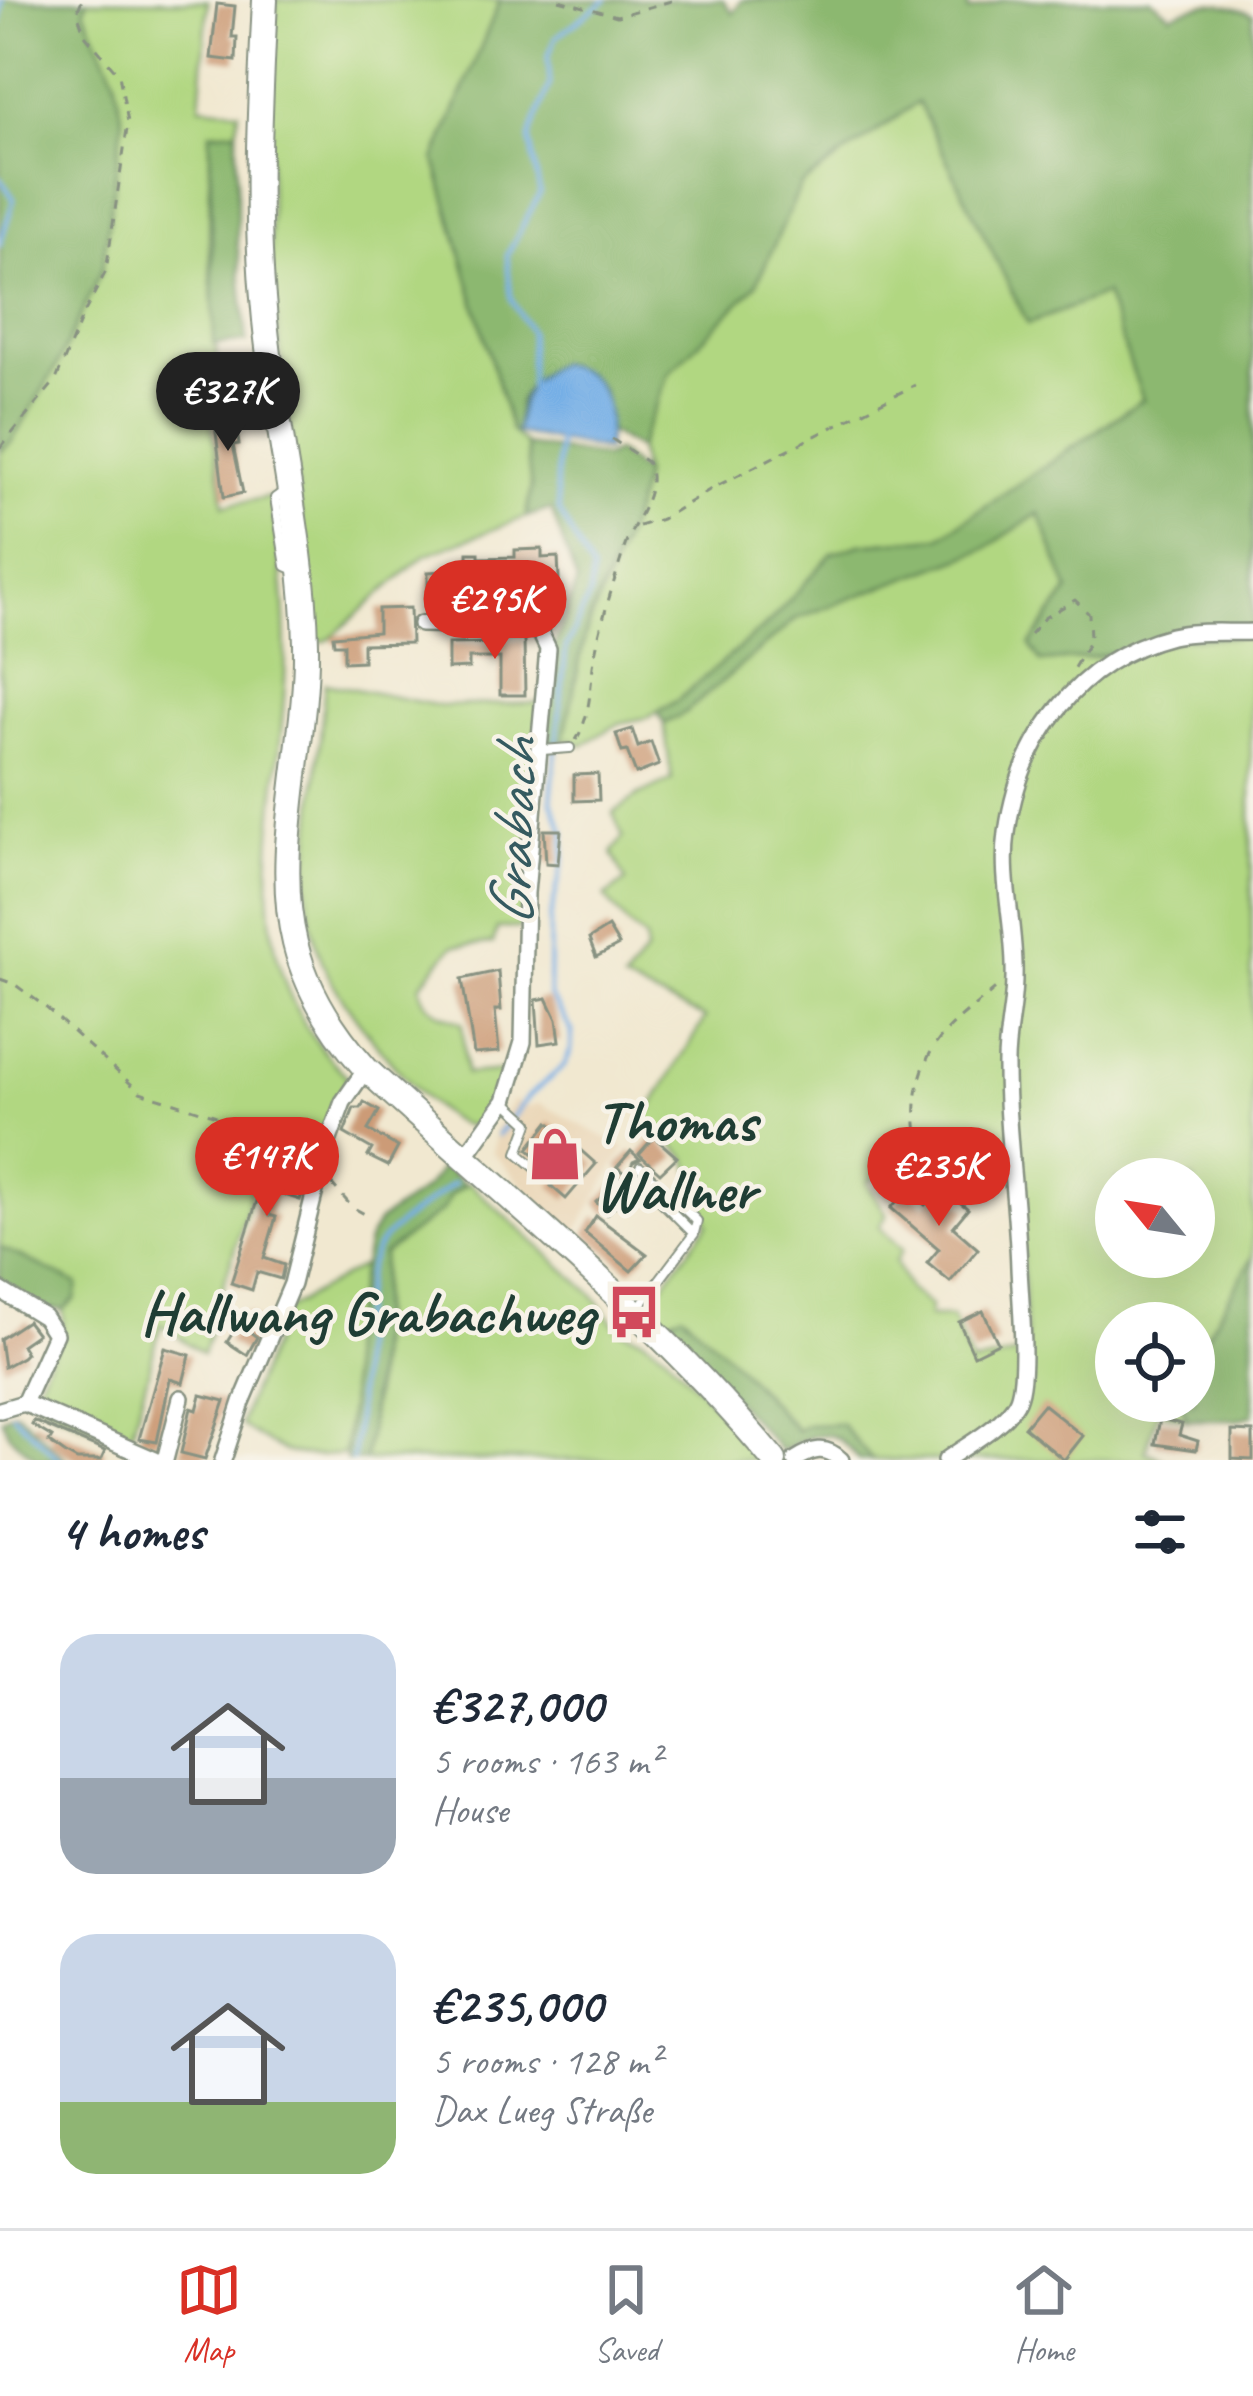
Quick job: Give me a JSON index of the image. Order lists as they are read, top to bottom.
{
  "water": ["Grabach"],
  "places": {
    "shop": ["Thomas Wallner"],
    "bus stop": ["Hallwang Grabachweg"]
  },
  "north": "top left",
  "page": {
    "price": [
      "€327K",
      "€295K",
      "€147K",
      "€235K"
    ],
    "heading": "4 homes",
    "list": [
      {
        "name": "€327,000",
        "note": "5 rooms · 163 m² · House"
      },
      {
        "name": "€235,000",
        "note": "5 rooms · 128 m² · Dax Lueg Straße"
      }
    ],
    "tabs": ["Map", "Saved", "Home"]
  }
}
